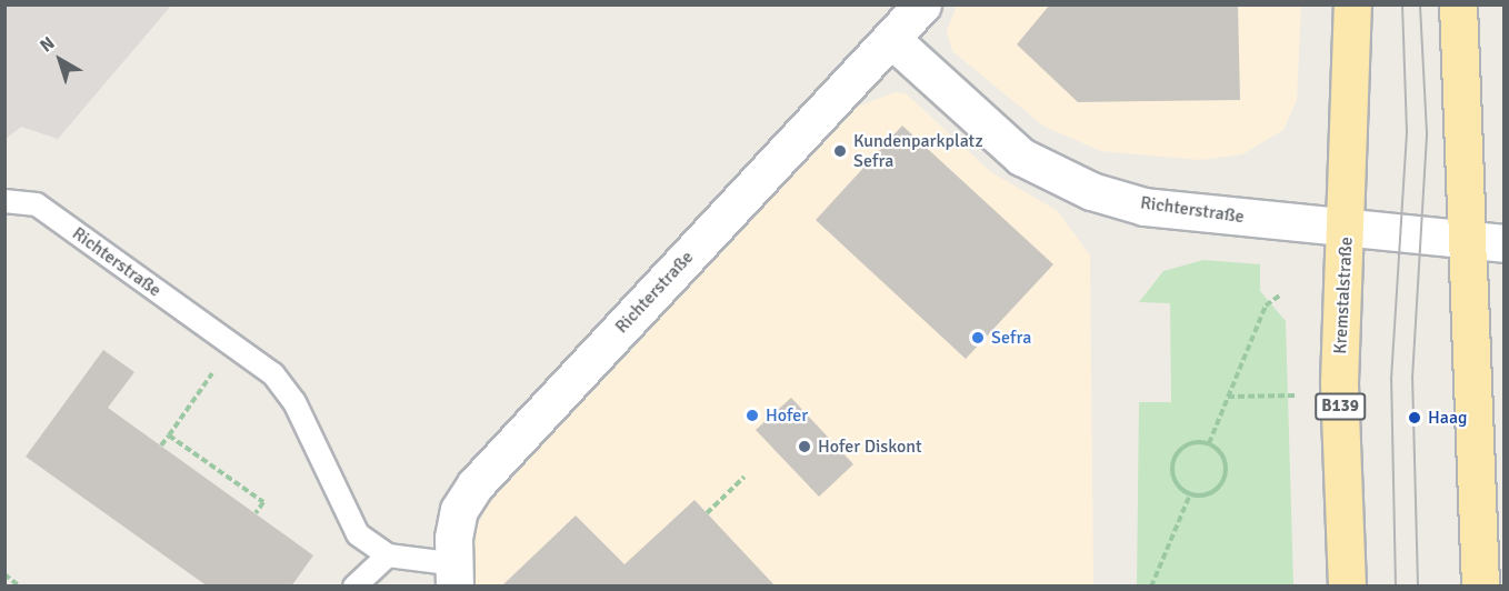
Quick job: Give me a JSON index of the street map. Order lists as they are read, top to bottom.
{
  "streets": {
    "main road": ["Kremstalstraße", "B139"],
    "street": ["Richterstraße"]
  },
  "crossings": [
    ["Richterstraße", "Kremstalstraße"]
  ],
  "places": [
    "Kundenparkplatz Sefra",
    "Sefra",
    "Hofer",
    "Haag",
    "Hofer Diskont"
  ],
  "north": "top left"
}
